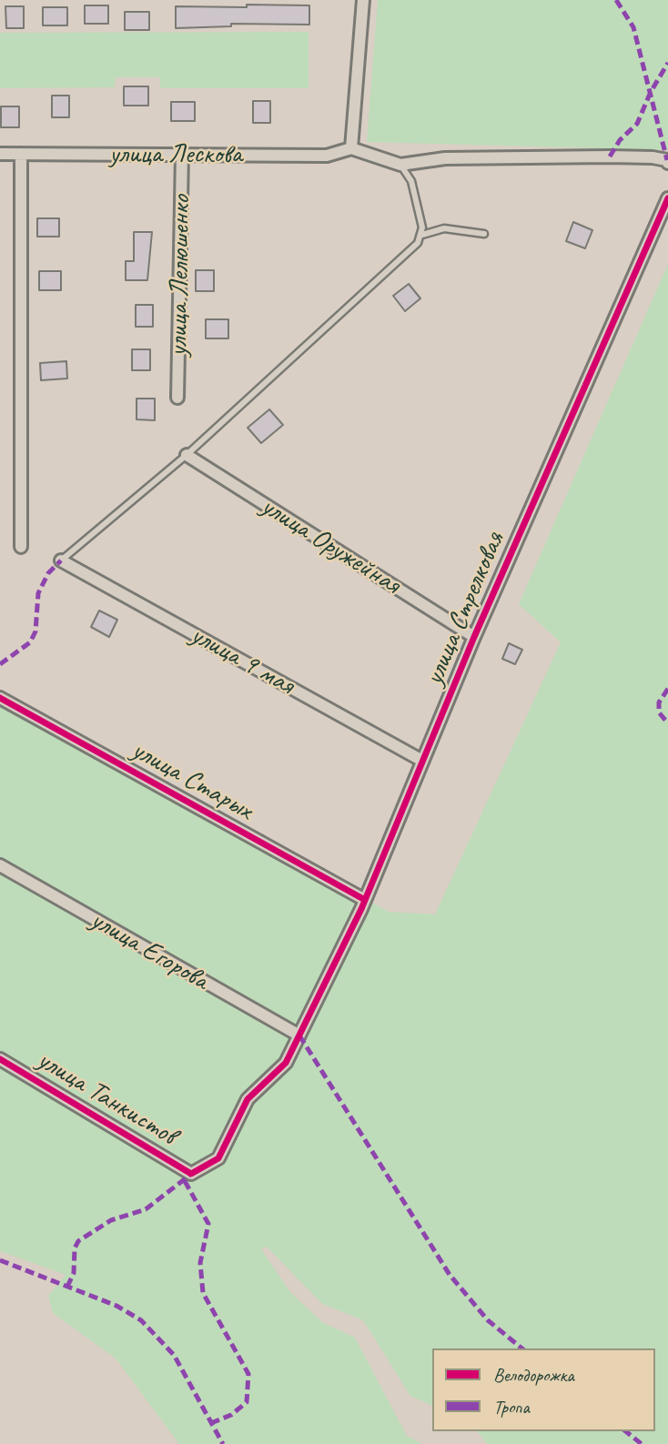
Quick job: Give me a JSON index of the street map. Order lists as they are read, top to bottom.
{
  "streets": {
    "street": [
      "улица Лескова",
      "улица Лелюшенко",
      "улица Оружейная",
      "улица Стрелковая",
      "улица 9 мая",
      "улица Старых",
      "улица Егорова",
      "улица Танкистов"
    ]
  },
  "crossings": [
    ["улица Лескова", "улица Лелюшенко"],
    ["улица Оружейная", "улица Стрелковая"],
    ["улица Стрелковая", "улица 9 мая"],
    ["улица Стрелковая", "улица Старых"],
    ["улица Стрелковая", "улица Егорова"],
    ["улица Стрелковая", "улица Танкистов"]
  ],
  "legend": ["Велодорожка", "Тропа"]
}
